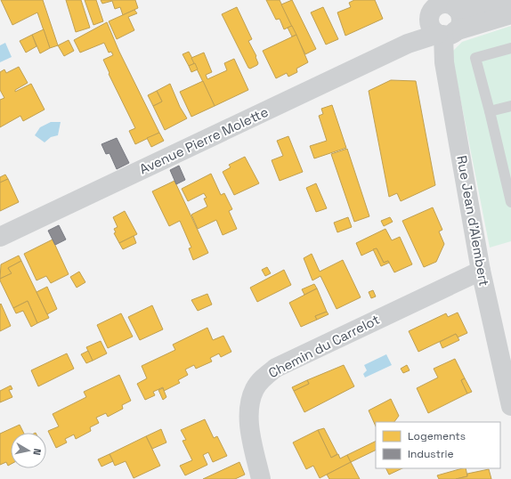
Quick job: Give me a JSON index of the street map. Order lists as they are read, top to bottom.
{
  "streets": {
    "street": ["Avenue Pierre Molette", "Rue Jean d'Alembert", "Chemin du Carrelot"]
  },
  "crossings": [
    ["Avenue Pierre Molette", "Rue Jean d'Alembert"],
    ["Rue Jean d'Alembert", "Chemin du Carrelot"]
  ],
  "legend": ["Logements", "Industrie"],
  "north": "right"
}
